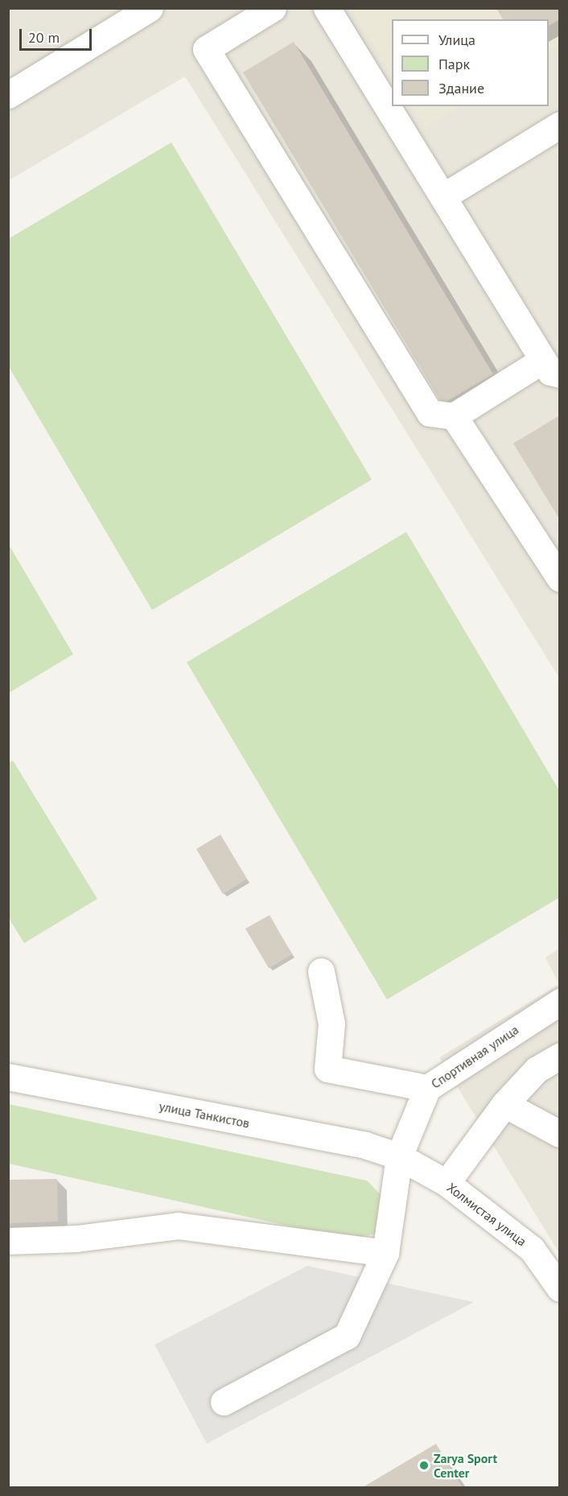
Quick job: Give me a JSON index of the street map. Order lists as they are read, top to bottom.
{
  "streets": {
    "street": ["Спортивная улица", "улица Танкистов", "Холмистая улица"]
  },
  "crossings": [
    ["Спортивная улица", "улица Танкистов"],
    ["Спортивная улица", "Холмистая улица"],
    ["улица Танкистов", "Холмистая улица"]
  ],
  "places": ["Zarya Sport Center"],
  "legend": ["Улица", "Парк", "Здание"],
  "scale_bar": "20 m"
}
